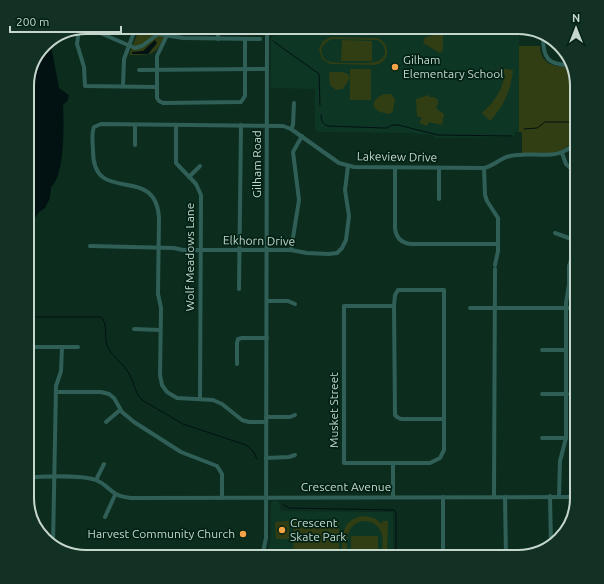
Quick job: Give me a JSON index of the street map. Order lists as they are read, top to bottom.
{
  "streets": {
    "street": [
      "Lakeview Drive",
      "Gilham Road",
      "Elkhorn Drive",
      "Wolf Meadows Lane",
      "Musket Street",
      "Crescent Avenue"
    ]
  },
  "crossings": [
    ["Lakeview Drive", "Gilham Road"],
    ["Lakeview Drive", "Elkhorn Drive"],
    ["Lakeview Drive", "Wolf Meadows Lane"],
    ["Gilham Road", "Elkhorn Drive"],
    ["Gilham Road", "Crescent Avenue"],
    ["Elkhorn Drive", "Wolf Meadows Lane"]
  ],
  "places": ["Gilham Elementary School", "Crescent Skate Park", "Harvest Community Church"],
  "scale_bar": "200 m",
  "north": "top"
}
